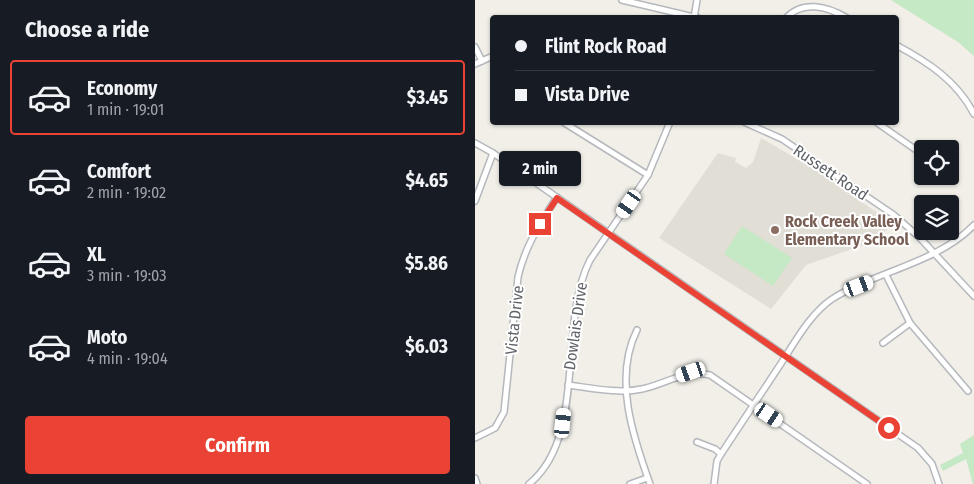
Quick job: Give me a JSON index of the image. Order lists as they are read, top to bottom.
{
  "streets": {
    "street": ["Russett Road", "Vista Drive", "Dowlais Drive"]
  },
  "places": ["Rock Creek Valley Elementary School"],
  "page": {
    "heading": "Choose a ride",
    "banner": ["Flint Rock Road", "Vista Drive"],
    "list": [
      {
        "name": "Economy",
        "note": "1 min · 19:01",
        "value": "$3.45"
      },
      {
        "name": "Comfort",
        "note": "2 min · 19:02",
        "value": "$4.65"
      },
      {
        "name": "XL",
        "note": "3 min · 19:03",
        "value": "$5.86"
      },
      {
        "name": "Moto",
        "note": "4 min · 19:04",
        "value": "$6.03"
      }
    ],
    "bubble": "2 min",
    "buttons": "Confirm"
  }
}
